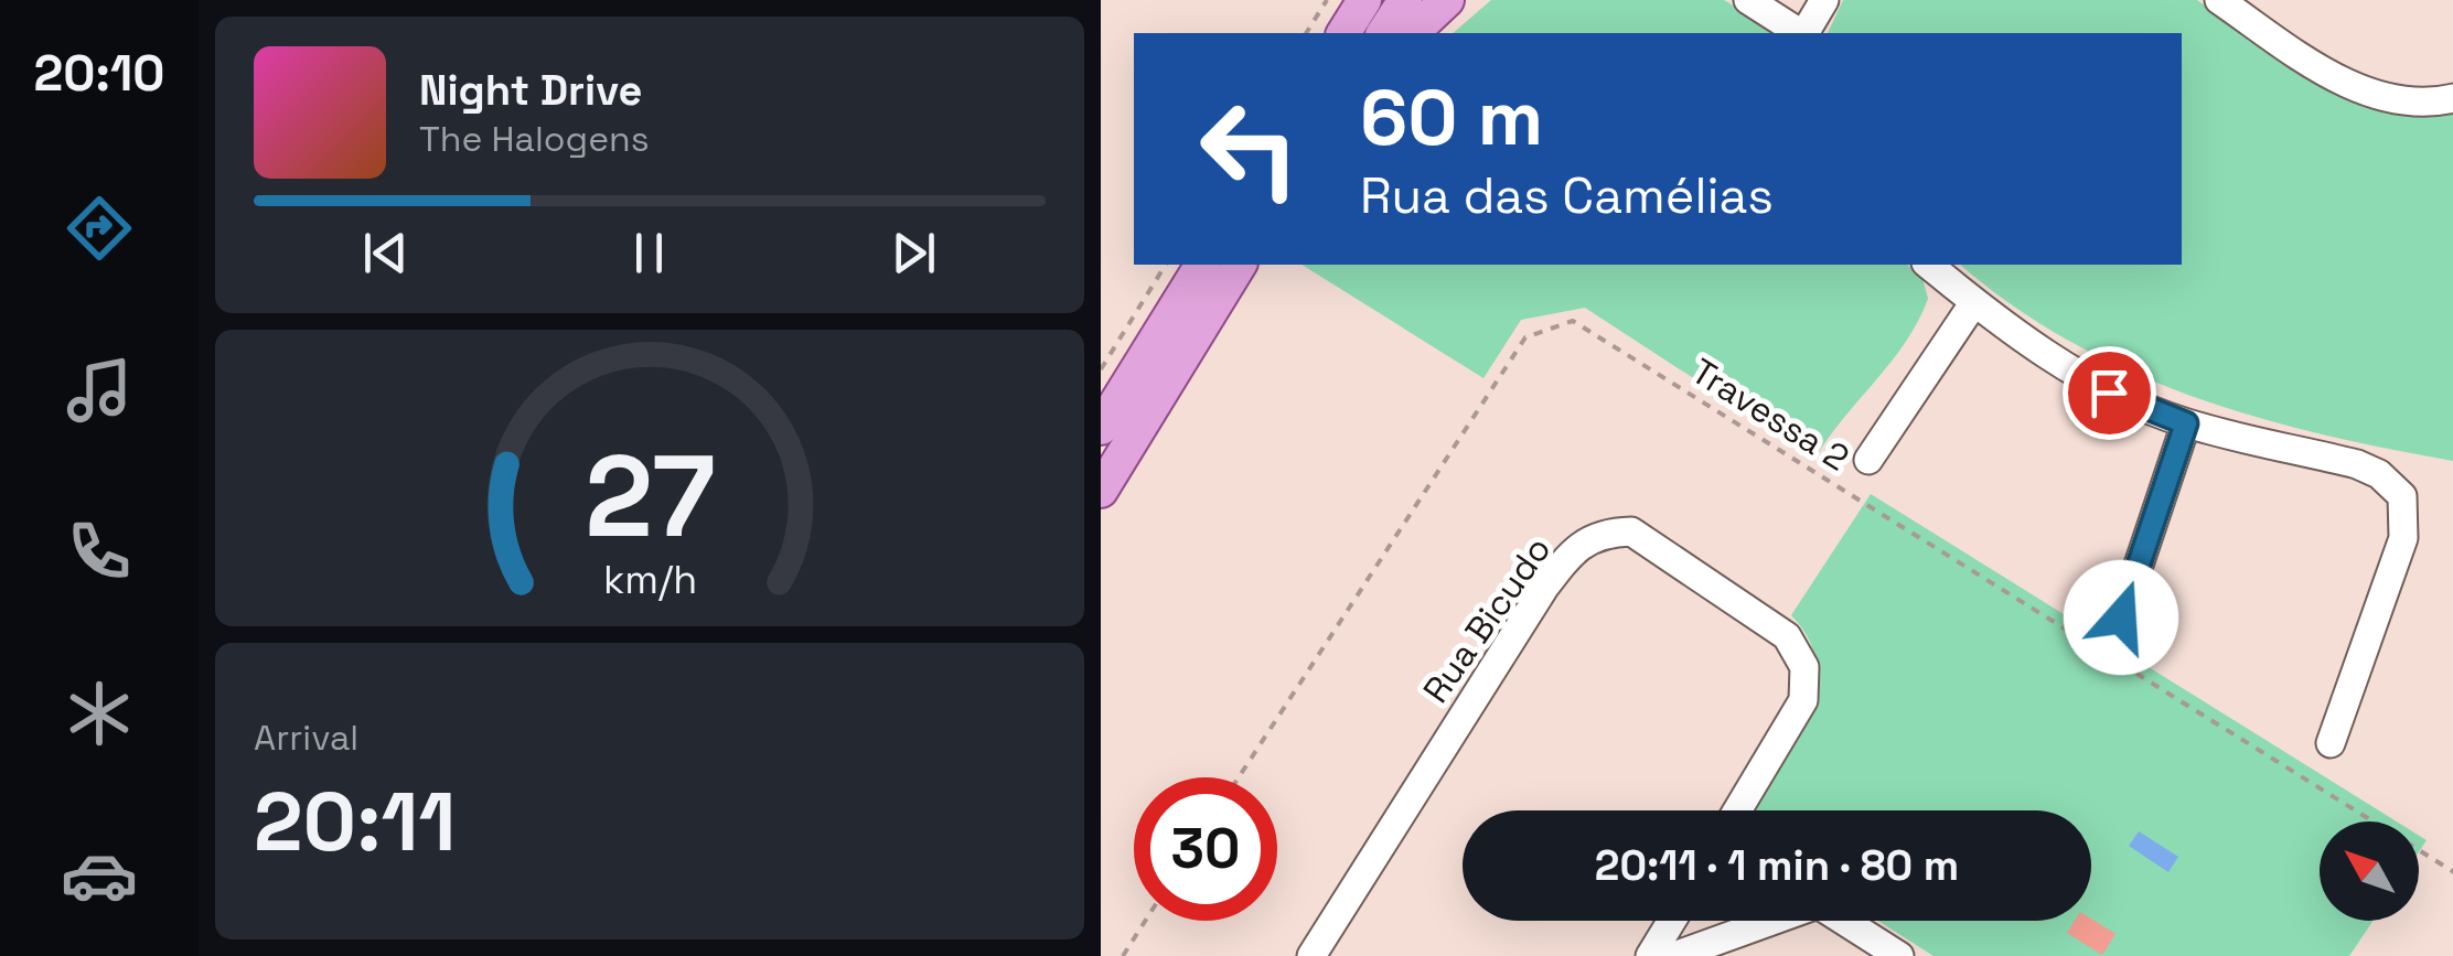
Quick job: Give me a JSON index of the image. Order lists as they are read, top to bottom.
{
  "streets": {
    "street": ["Rua Bicudo"],
    "path": ["Travessa 2"]
  },
  "north": "top left",
  "page": {
    "tabs": "20:10",
    "turn": ["60 m", "Rua das Camélias"],
    "song": ["Night Drive", "The Halogens"],
    "tile": ["Arrival", "20:11"],
    "limit": "30",
    "trip": "20:11 · 1 min · 80 m",
    "gauge": ["27", "km/h"]
  }
}
